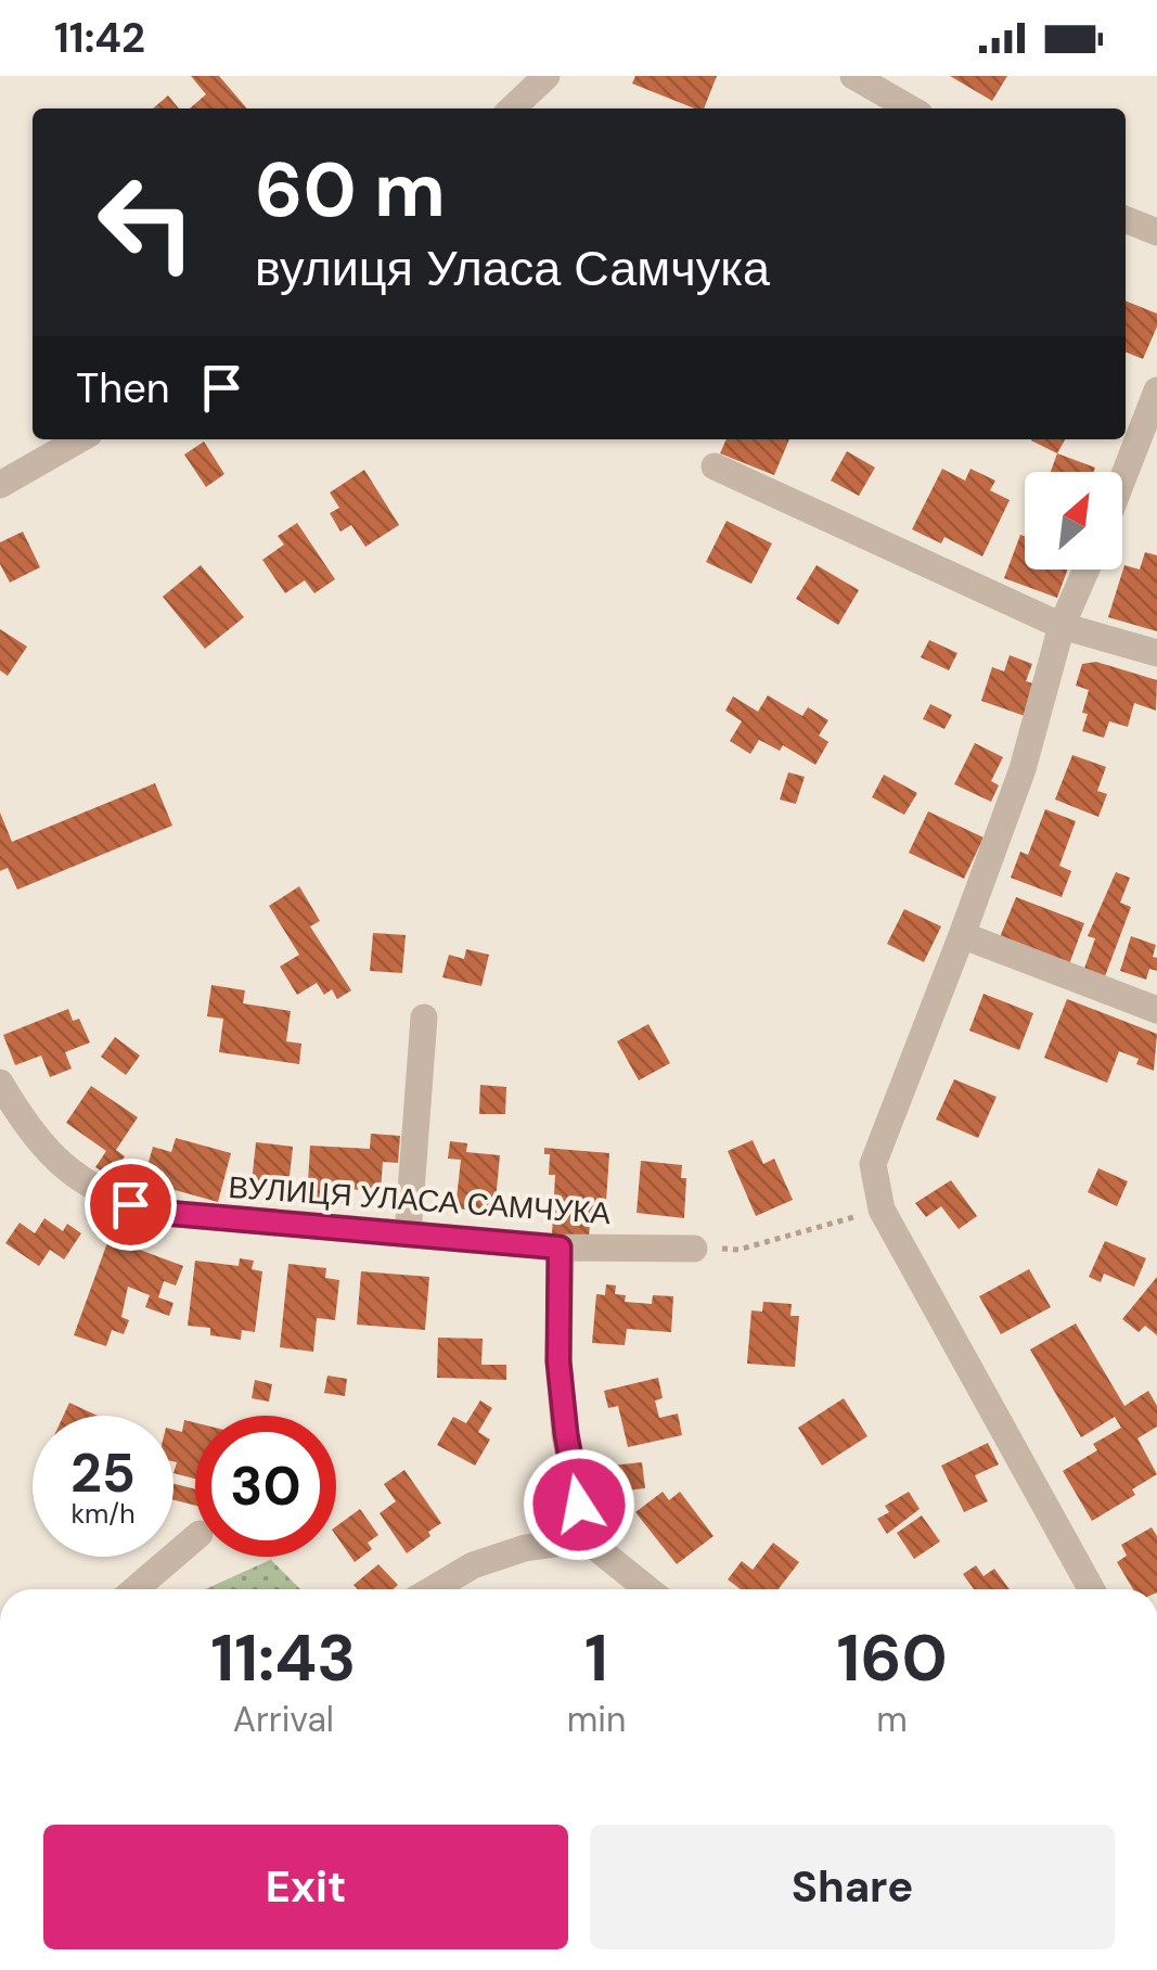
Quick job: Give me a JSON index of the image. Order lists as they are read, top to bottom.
{
  "streets": {
    "street": ["ВУЛИЦЯ УЛАСА САМЧУКА"]
  },
  "north": "top right",
  "page": {
    "status": "11:42",
    "turn": ["60 m", "вулиця Уласа Самчука"],
    "then": "Then",
    "speed": "25 km/h",
    "limit": "30",
    "eta": [
      "11:43",
      "Arrival",
      "1",
      "min",
      "160",
      "m"
    ],
    "buttons": ["Exit", "Share"]
  }
}
